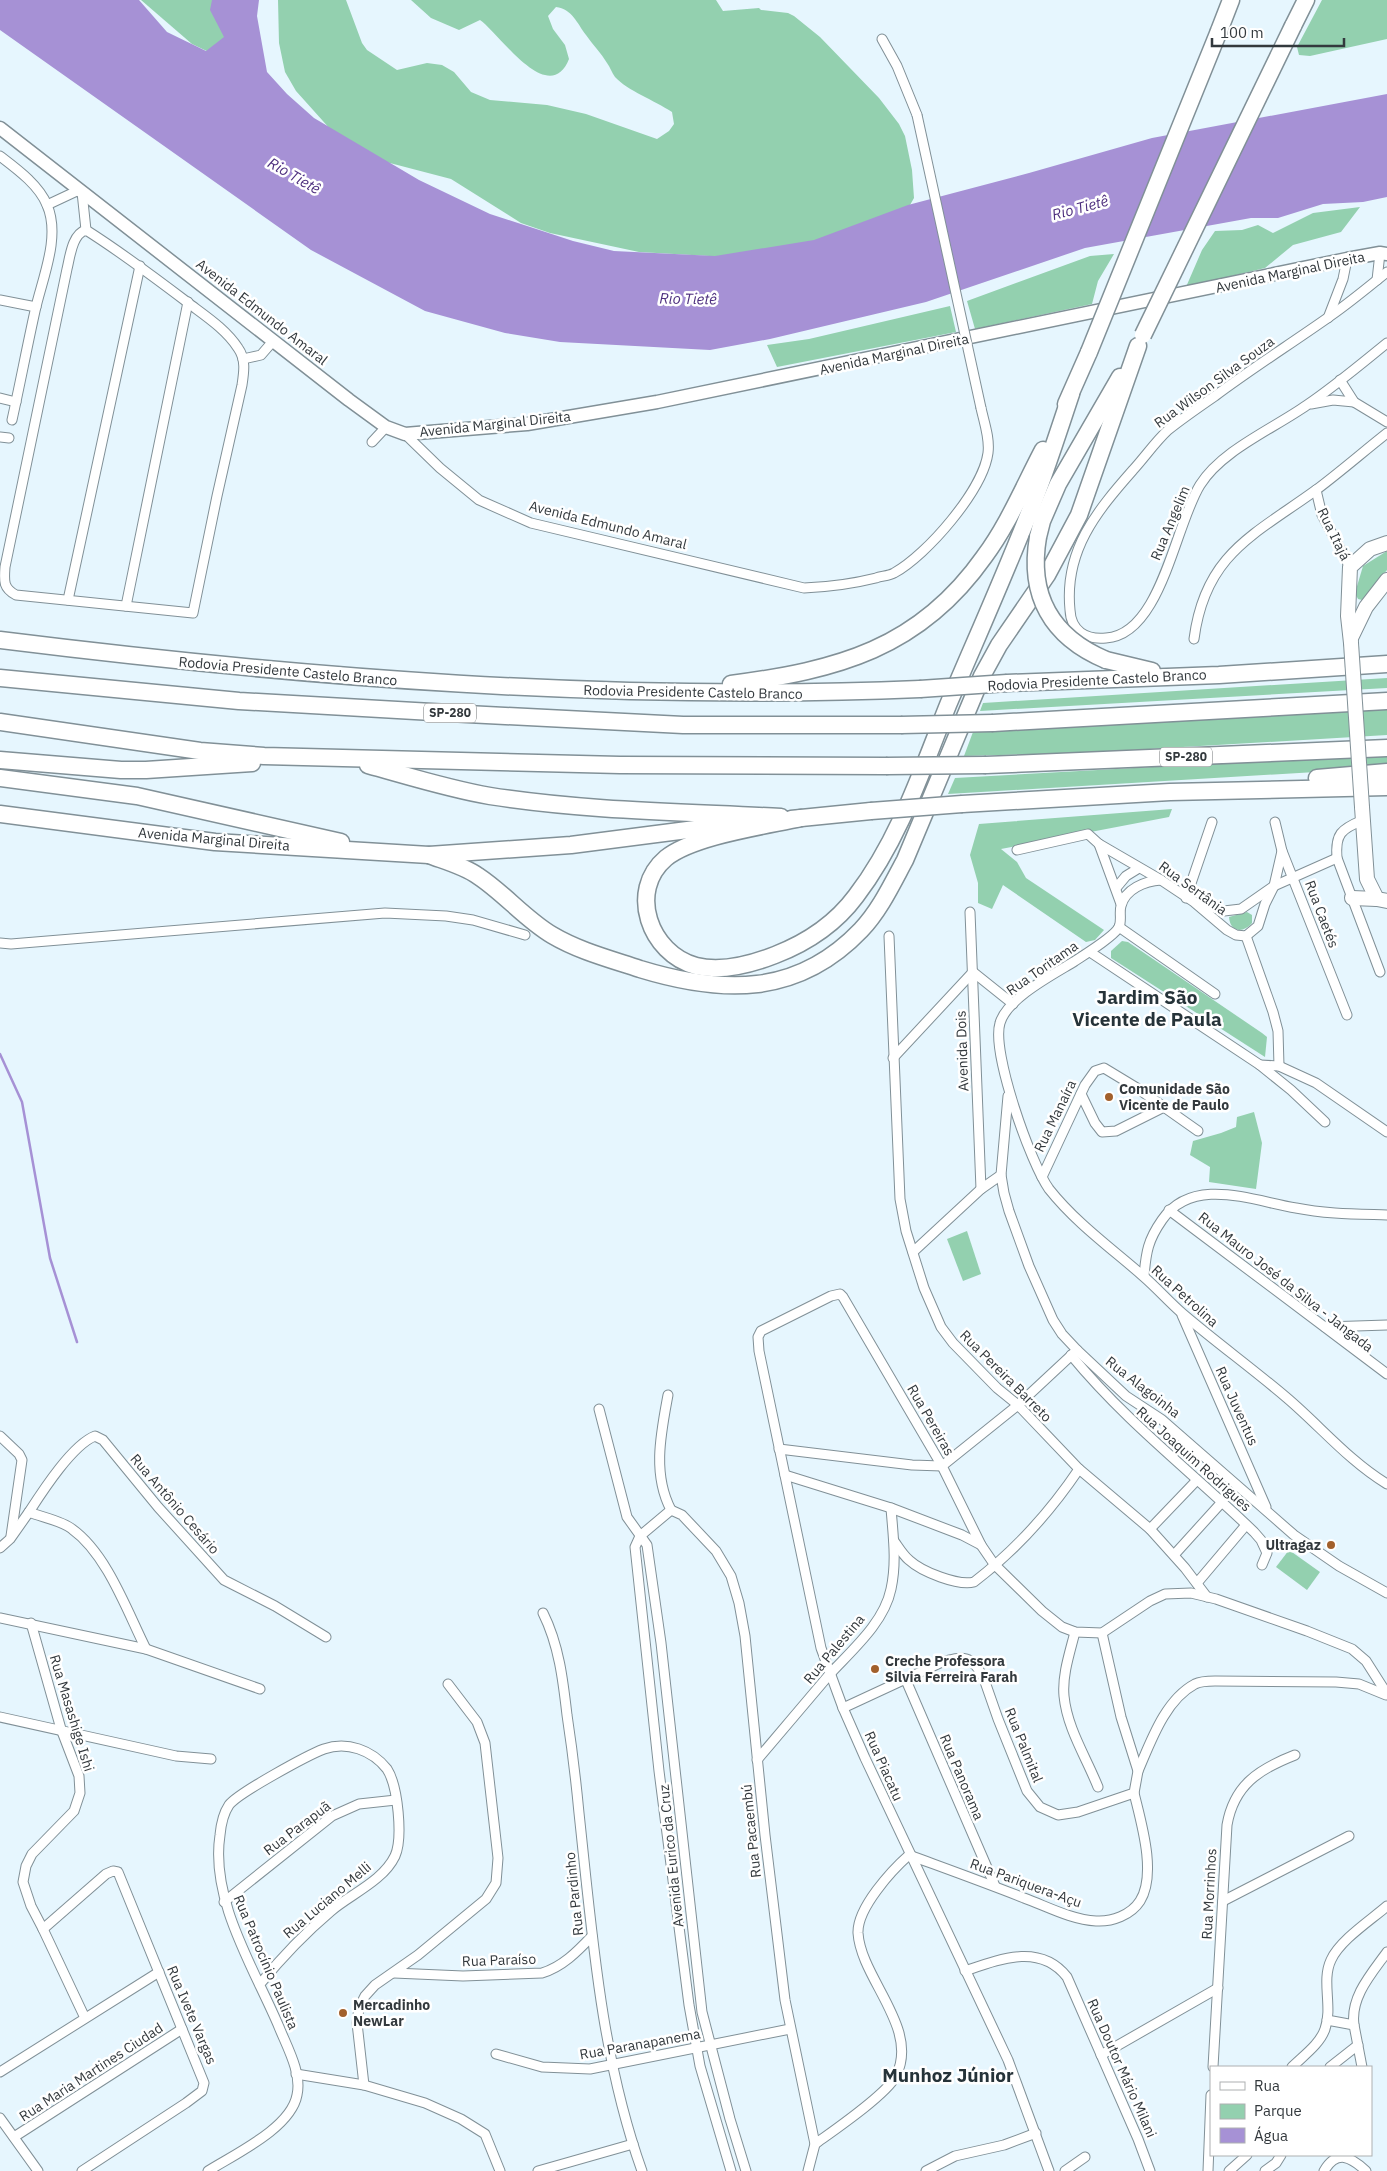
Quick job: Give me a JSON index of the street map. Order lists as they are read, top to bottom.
{
  "streets": {
    "highway": ["Avenida Marginal Direita", "Rodovia Presidente Castelo Branco", "SP-280"],
    "main road": ["Avenida Edmundo Amaral", "Rua Itajá"],
    "street": [
      "Rua Wilson Silva Souza",
      "Rua Angelim",
      "Rua Sertânia",
      "Rua Caetés",
      "Rua Toritama",
      "Avenida Dois",
      "Rua Manaíra",
      "Rua Mauro José da Silva - Jangada",
      "Rua Petrolina",
      "Rua Pereira Barreto",
      "Rua Alagoinha",
      "Rua Juventus",
      "Rua Pereiras",
      "Rua Joaquim Rodrigues",
      "Rua Antônio Cesário",
      "Rua Palestina",
      "Rua Masashige Ishi",
      "Rua Palmital",
      "Rua Piacatu",
      "Rua Panorama",
      "Rua Parapuã",
      "Rua Pacaembú",
      "Avenida Eurico da Cruz",
      "Rua Pariquera-Açu",
      "Rua Pardinho",
      "Rua Morrinhos",
      "Rua Luciano Melli",
      "Rua Paraíso",
      "Rua Patrocínio Paulista",
      "Rua Ivete Vargas",
      "Rua Paranapanema",
      "Rua Doutor Mário Milani",
      "Rua Maria Martines Ciudad"
    ]
  },
  "crossings": [
    ["Avenida Marginal Direita", "Avenida Edmundo Amaral"],
    ["Rua Wilson Silva Souza", "Rua Angelim"],
    ["Rua Toritama", "Rua Petrolina"],
    ["Rua Toritama", "Rua Alagoinha"],
    ["Rua Manaíra", "Rua Petrolina"],
    ["Rua Petrolina", "Rua Alagoinha"],
    ["Rua Petrolina", "Rua Juventus"],
    ["Rua Alagoinha", "Rua Juventus"],
    ["Rua Alagoinha", "Rua Joaquim Rodrigues"],
    ["Rua Pereiras", "Rua Piacatu"],
    ["Rua Palestina", "Rua Piacatu"],
    ["Rua Palestina", "Rua Pacaembú"],
    ["Rua Masashige Ishi", "Rua Ivete Vargas"],
    ["Rua Palmital", "Rua Piacatu"],
    ["Rua Palmital", "Rua Panorama"],
    ["Rua Palmital", "Rua Pariquera-Açu"],
    ["Rua Piacatu", "Rua Pariquera-Açu"],
    ["Rua Piacatu", "Rua Doutor Mário Milani"],
    ["Rua Panorama", "Rua Pariquera-Açu"],
    ["Rua Parapuã", "Rua Luciano Melli"],
    ["Rua Parapuã", "Rua Patrocínio Paulista"],
    ["Rua Pacaembú", "Rua Paranapanema"],
    ["Avenida Eurico da Cruz", "Rua Paranapanema"],
    ["Rua Pardinho", "Rua Paraíso"],
    ["Rua Pardinho", "Rua Paranapanema"],
    ["Rua Luciano Melli", "Rua Patrocínio Paulista"],
    ["Rua Ivete Vargas", "Rua Maria Martines Ciudad"]
  ],
  "districts": ["Jardim São Vicente de Paula", "Munhoz Júnior"],
  "water": ["Rio Tietê"],
  "places": [
    "Comunidade São Vicente de Paulo",
    "Ultragaz",
    "Creche Professora Silvia Ferreira Farah",
    "Mercadinho NewLar"
  ],
  "legend": ["Rua", "Parque", "Água"],
  "scale_bar": "100 m"
}
